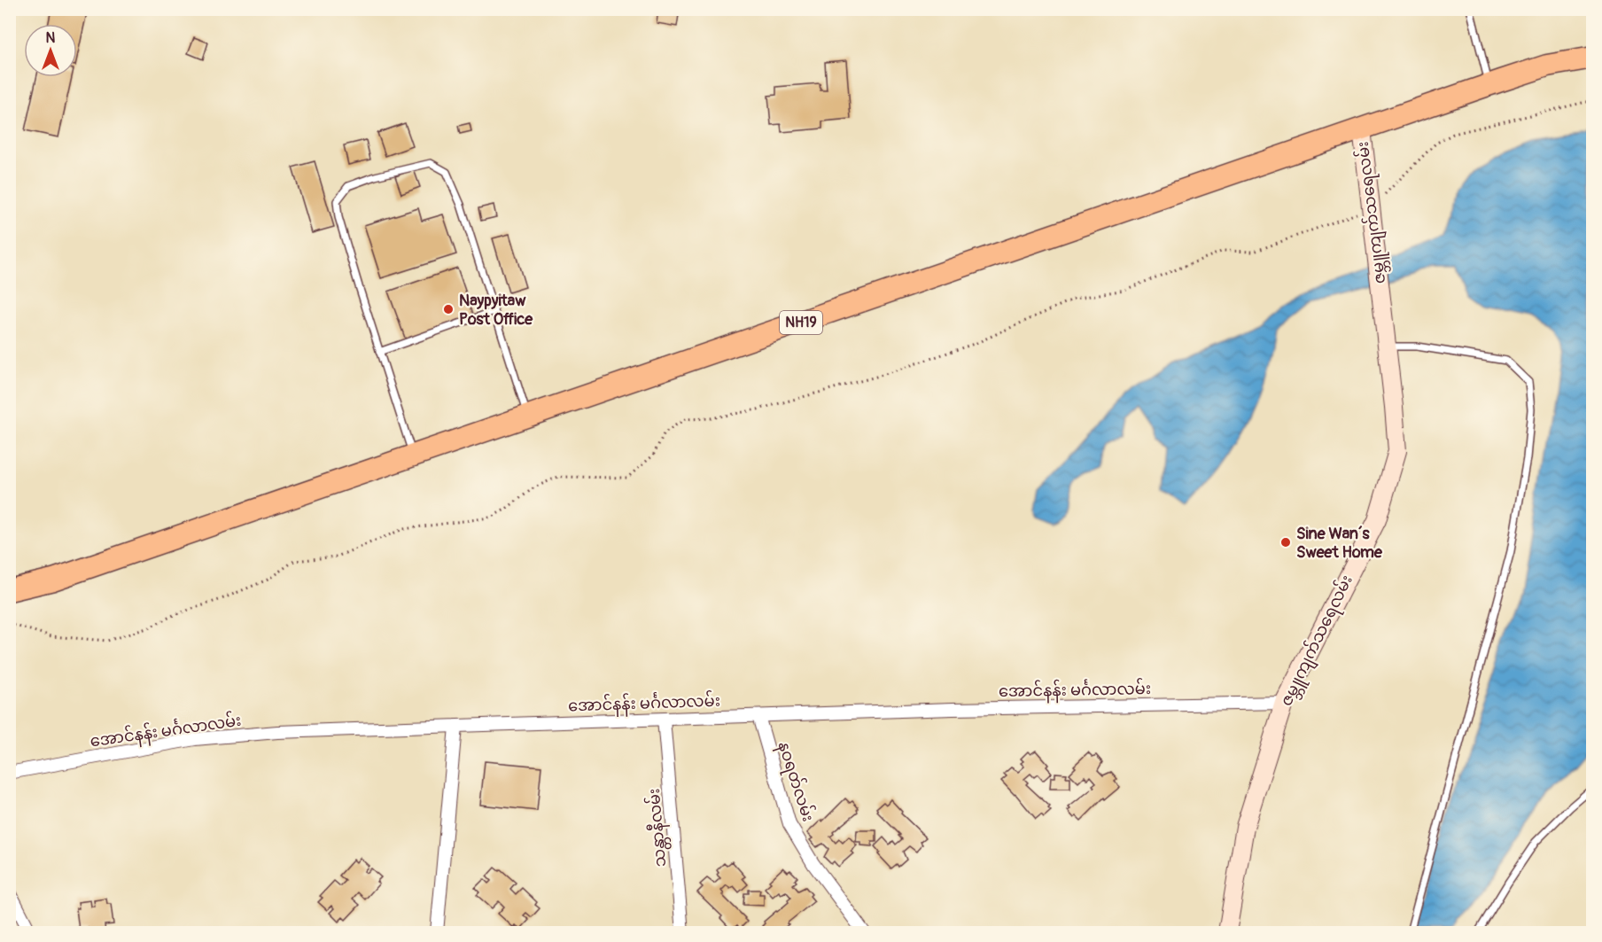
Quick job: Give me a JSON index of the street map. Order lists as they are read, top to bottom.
{
  "streets": {
    "highway": ["NH19"],
    "main road": ["ဇမ္ဘူကျက်သရေလမ်း"],
    "street": ["အောင်နန်း မင်္ဂလာလမ်း", "နဝရတ်လမ်း", "သန္တာနီလမ်း"]
  },
  "crossings": [
    ["ဇမ္ဘူကျက်သရေလမ်း", "NH19"],
    ["ဇမ္ဘူကျက်သရေလမ်း", "အောင်နန်း မင်္ဂလာလမ်း"],
    ["အောင်နန်း မင်္ဂလာလမ်း", "နဝရတ်လမ်း"],
    ["အောင်နန်း မင်္ဂလာလမ်း", "သန္တာနီလမ်း"]
  ],
  "places": ["Naypyitaw Post Office", "Sine Wan´s Sweet Home"],
  "north": "top"
}
